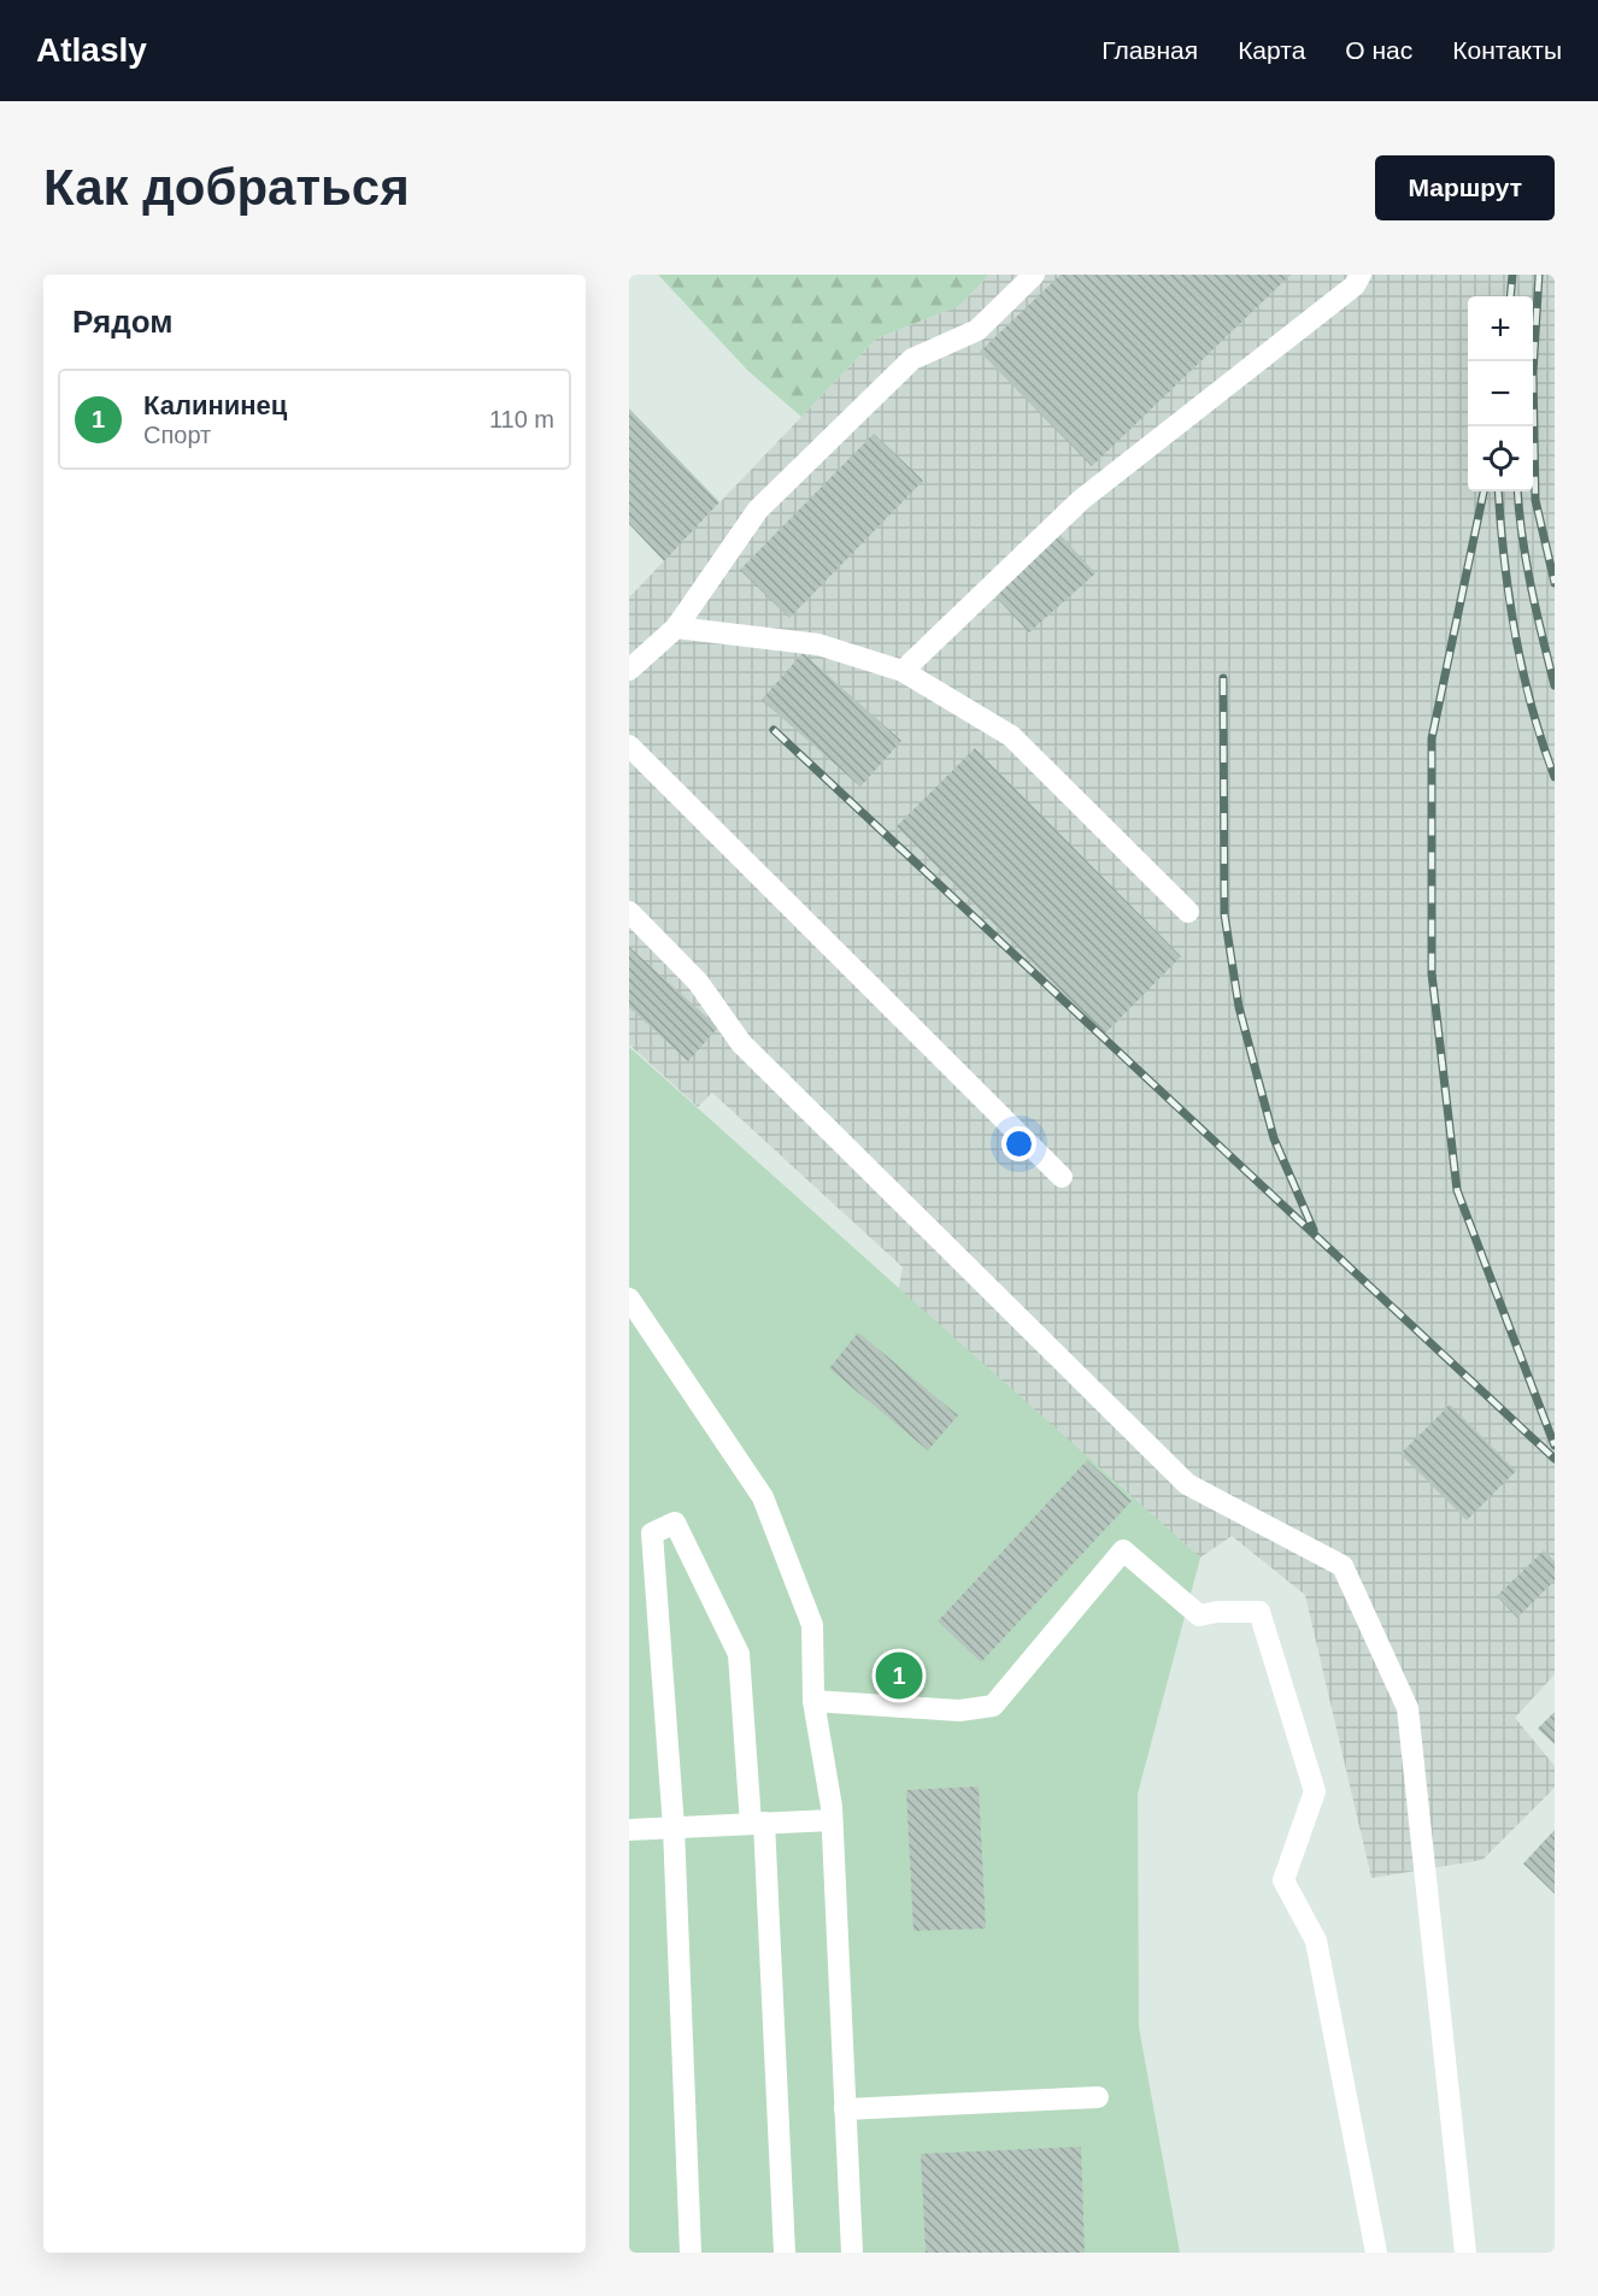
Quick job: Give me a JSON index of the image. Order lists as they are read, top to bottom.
{
  "page": {
    "header": "Atlasly",
    "nav": [
      "Главная",
      "Карта",
      "О нас",
      "Контакты"
    ],
    "buttons": "Маршрут",
    "title": "Как добраться",
    "heading": "Рядом",
    "map_buttons": ["+", "−"],
    "list": [
      {
        "mark": "1",
        "name": "Калининец",
        "note": "Спорт",
        "value": "110 m"
      }
    ],
    "pins": "1"
  }
}
